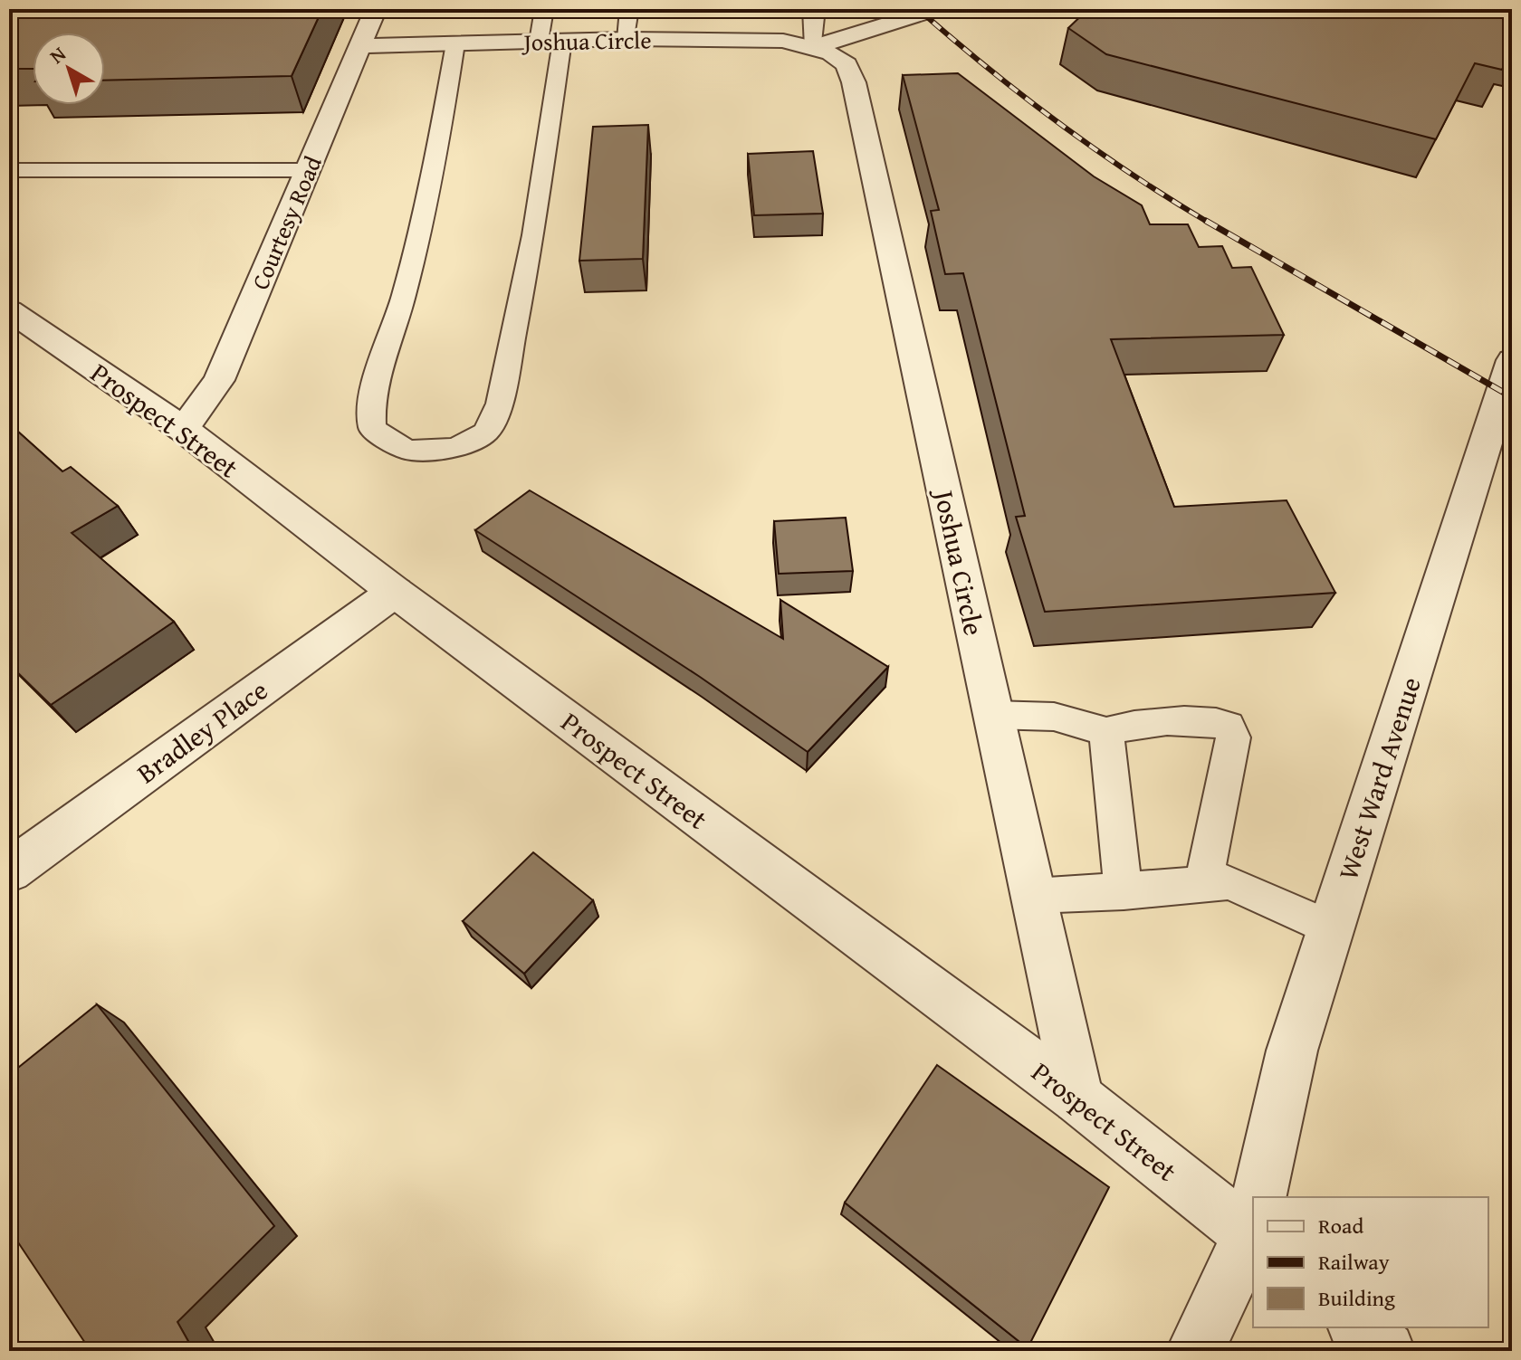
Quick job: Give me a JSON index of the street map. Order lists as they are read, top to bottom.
{
  "streets": {
    "street": [
      "Joshua Circle",
      "Courtesy Road",
      "Prospect Street",
      "Bradley Place",
      "West Ward Avenue"
    ]
  },
  "crossings": [
    ["Joshua Circle", "Courtesy Road"],
    ["Joshua Circle", "Prospect Street"],
    ["Courtesy Road", "Prospect Street"],
    ["Prospect Street", "Bradley Place"]
  ],
  "legend": ["Road", "Railway", "Building"],
  "north": "top left"
}
